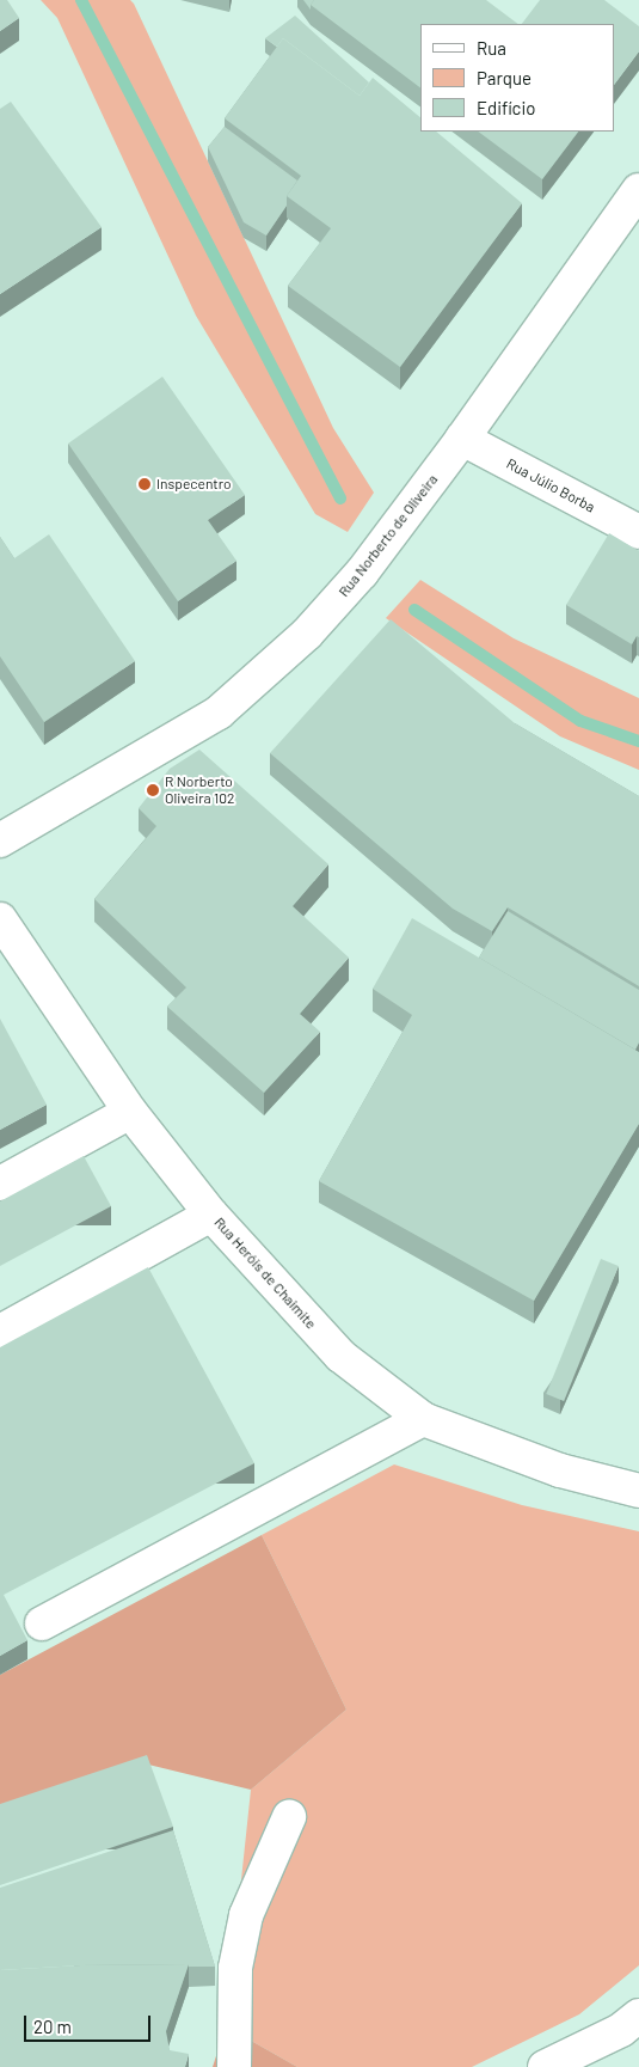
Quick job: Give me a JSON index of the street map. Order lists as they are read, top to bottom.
{
  "streets": {
    "street": ["Rua Júlio Borba", "Rua Norberto de Oliveira", "Rua Heróis de Chaimite"]
  },
  "crossings": [
    ["Rua Júlio Borba", "Rua Norberto de Oliveira"]
  ],
  "places": ["Inspecentro", "R Norberto Oliveira 102"],
  "legend": ["Rua", "Parque", "Edifício"],
  "scale_bar": "20 m"
}
